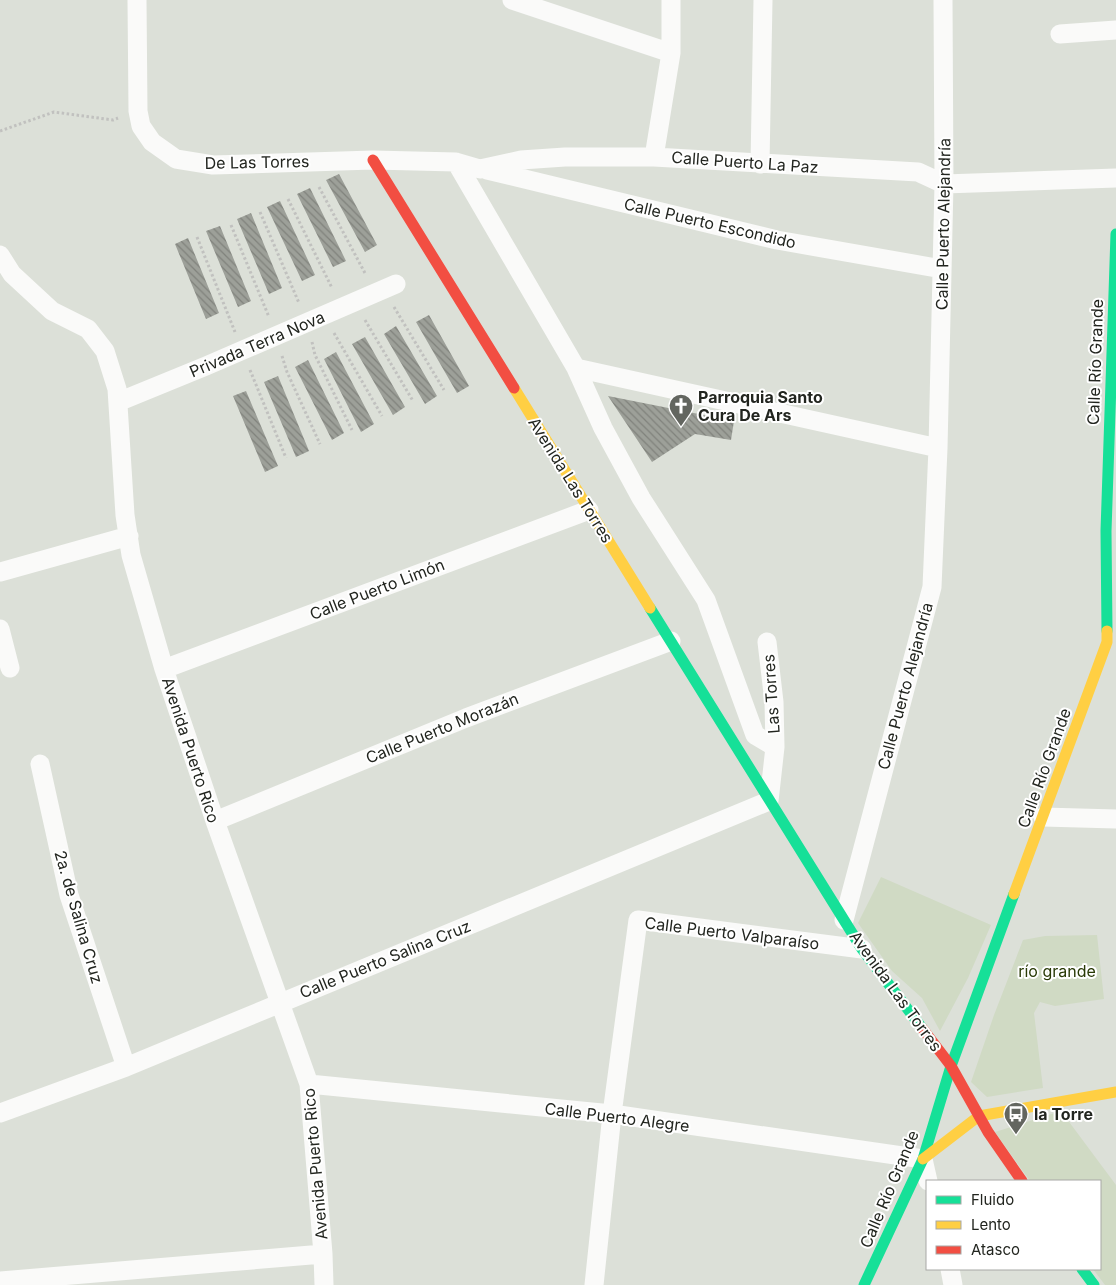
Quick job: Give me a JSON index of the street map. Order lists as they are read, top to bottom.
{
  "streets": {
    "street": [
      "De Las Torres",
      "Calle Puerto La Paz",
      "Calle Puerto Escondido",
      "Calle Puerto Alejandría",
      "Privada Terra Nova",
      "Calle Río Grande",
      "Avenida Las Torres",
      "Calle Puerto Limón",
      "Las Torres",
      "Calle Puerto Morazán",
      "Avenida Puerto Rico",
      "2a. de Salina Cruz",
      "Calle Puerto Valparaíso",
      "Calle Puerto Salina Cruz",
      "Calle Puerto Alegre"
    ]
  },
  "crossings": [
    ["De Las Torres", "Calle Puerto La Paz"],
    ["De Las Torres", "Avenida Las Torres"],
    ["Calle Puerto La Paz", "Calle Puerto Escondido"],
    ["Calle Puerto La Paz", "Calle Puerto Alejandría"],
    ["Calle Puerto La Paz", "Avenida Las Torres"],
    ["Calle Puerto Escondido", "Calle Puerto Alejandría"],
    ["Calle Puerto Alejandría", "Avenida Las Torres"],
    ["Privada Terra Nova", "Avenida Puerto Rico"],
    ["Calle Río Grande", "Avenida Las Torres"],
    ["Calle Río Grande", "Calle Puerto Alegre"],
    ["Avenida Las Torres", "Calle Puerto Limón"],
    ["Avenida Las Torres", "Calle Puerto Morazán"],
    ["Avenida Las Torres", "Calle Puerto Valparaíso"],
    ["Avenida Las Torres", "Calle Puerto Salina Cruz"],
    ["Calle Puerto Limón", "Avenida Puerto Rico"],
    ["Calle Puerto Morazán", "Avenida Puerto Rico"],
    ["Avenida Puerto Rico", "Calle Puerto Salina Cruz"],
    ["Avenida Puerto Rico", "Calle Puerto Alegre"],
    ["2a. de Salina Cruz", "Calle Puerto Salina Cruz"],
    ["Calle Puerto Valparaíso", "Calle Puerto Alegre"]
  ],
  "parks": ["río grande"],
  "places": {
    "church": ["Parroquia Santo Cura De Ars"],
    "bus stop": ["la Torre"]
  },
  "legend": ["Fluido", "Lento", "Atasco"]
}
